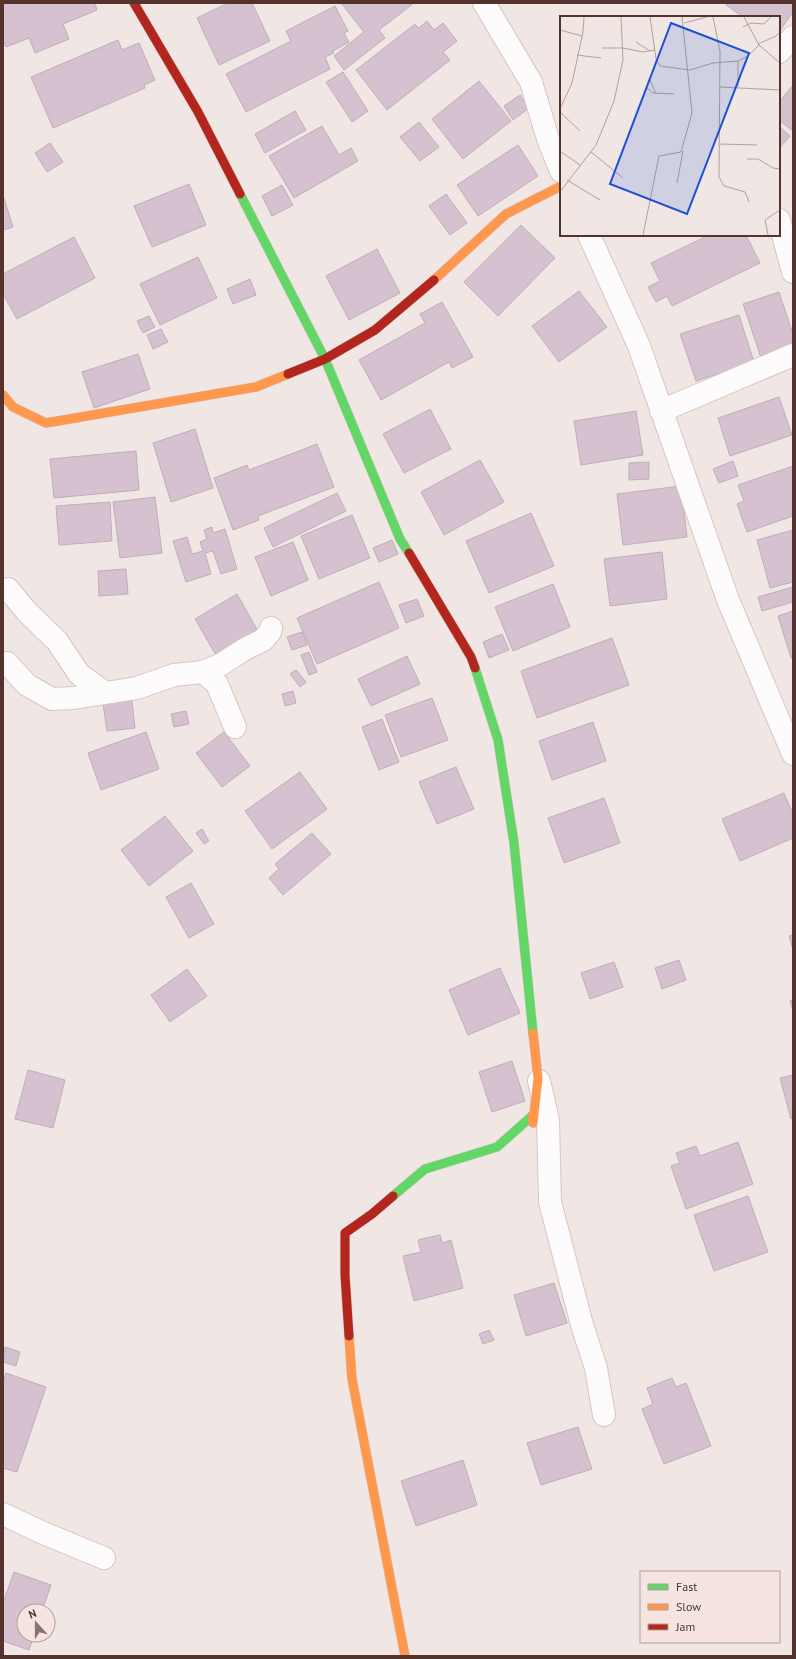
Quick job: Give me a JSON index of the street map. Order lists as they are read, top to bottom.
{
  "legend": ["Fast", "Slow", "Jam"],
  "north": "top"
}
